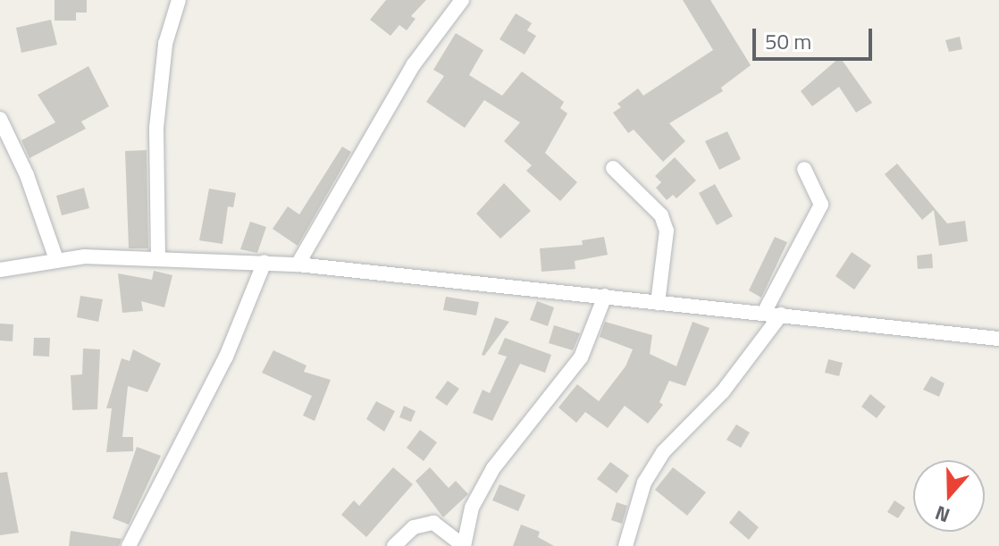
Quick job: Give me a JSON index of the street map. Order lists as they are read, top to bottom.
{
  "scale_bar": "50 m",
  "north": "bottom"
}
